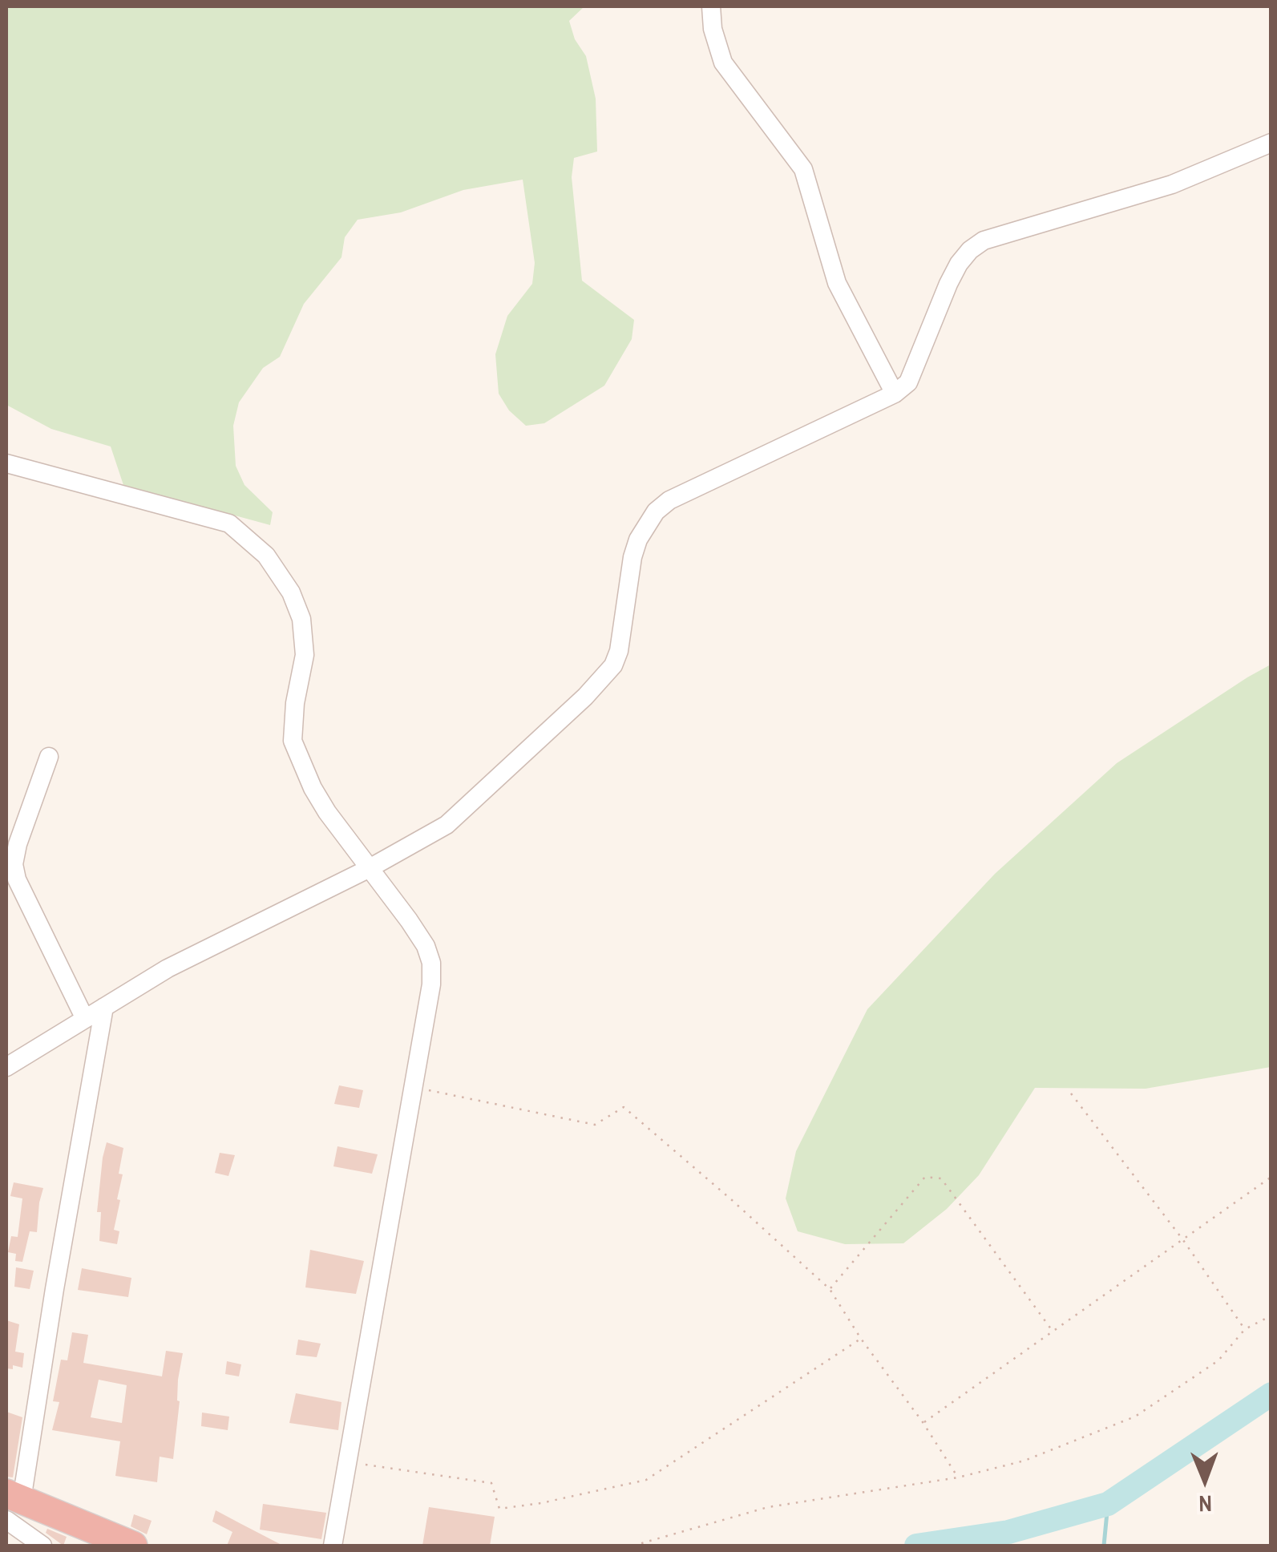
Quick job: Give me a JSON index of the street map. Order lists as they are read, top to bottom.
{
  "north": "bottom"
}
